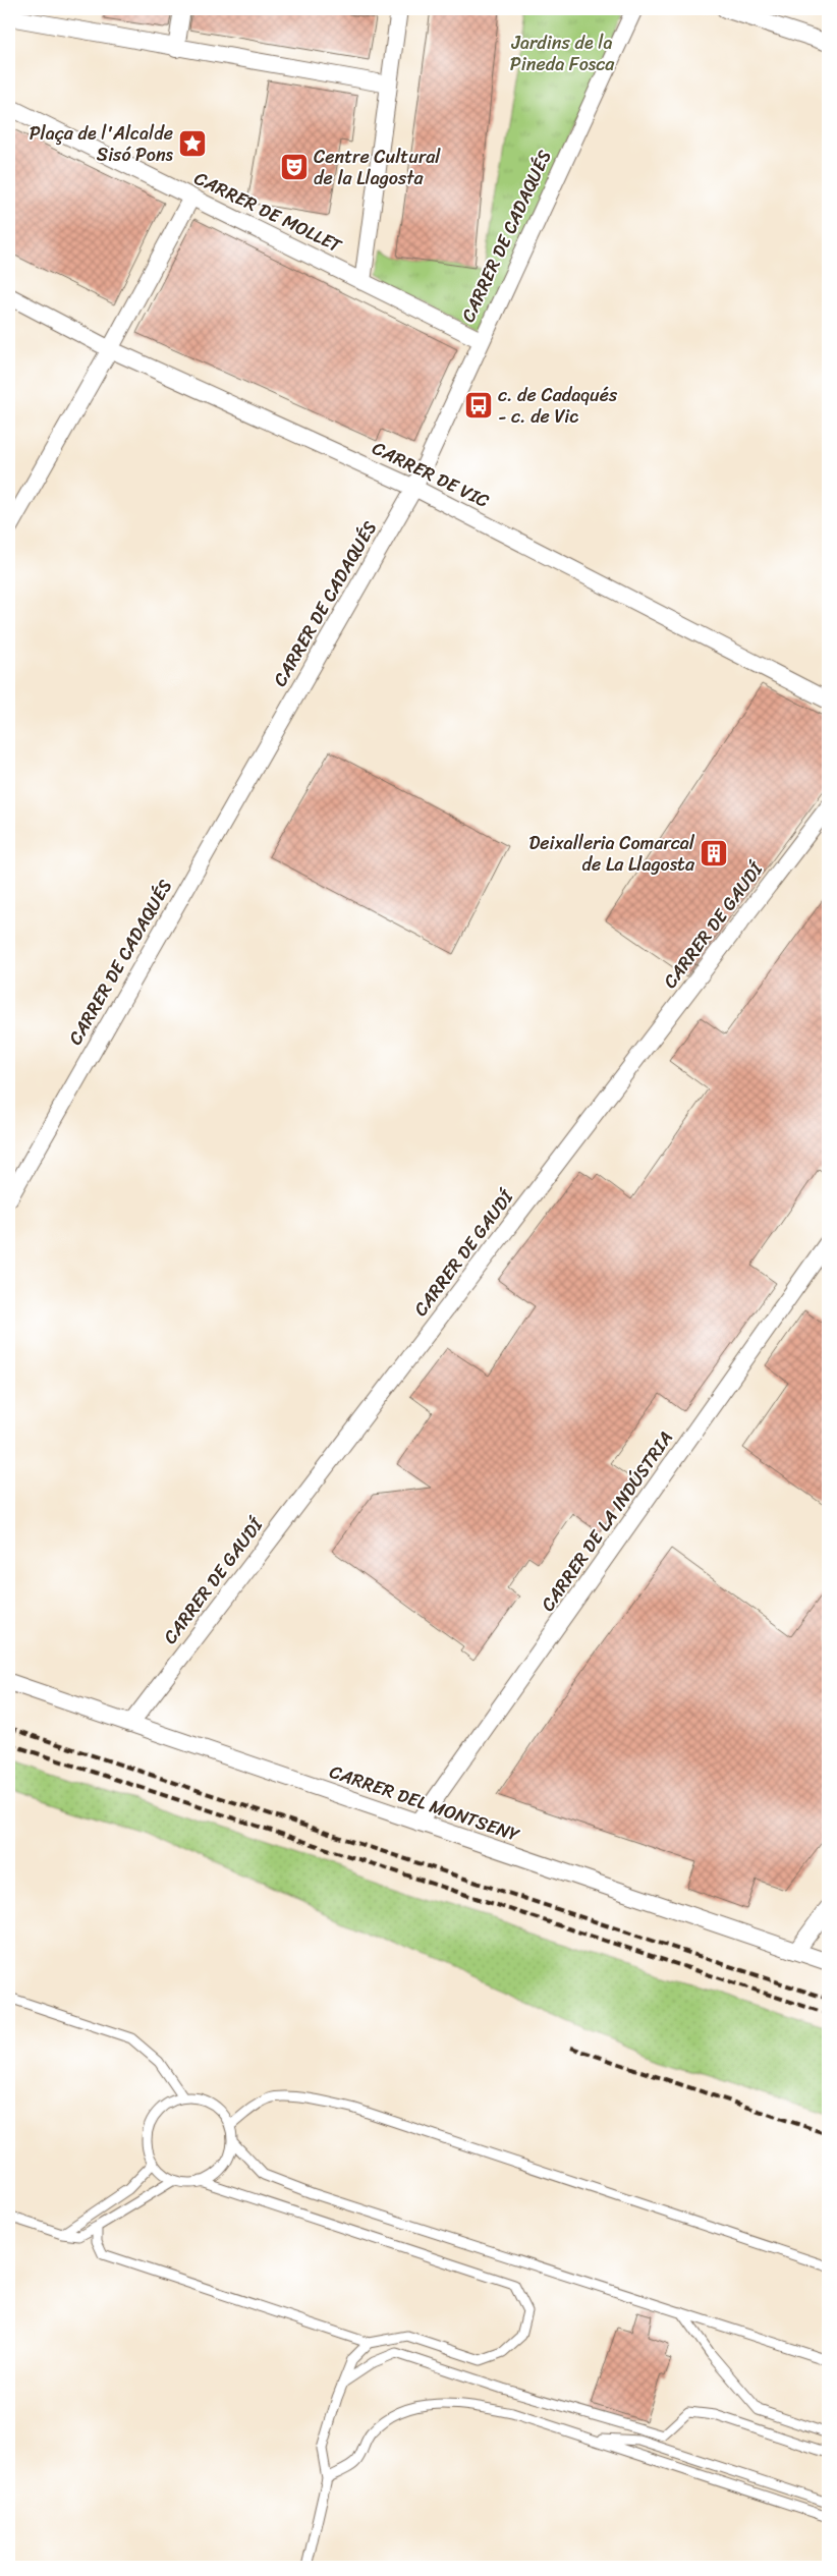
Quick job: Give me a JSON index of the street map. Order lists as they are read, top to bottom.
{
  "streets": {
    "street": [
      "CARRER DE MOLLET",
      "CARRER DE CADAQUÉS",
      "CARRER DE VIC",
      "CARRER DE GAUDÍ",
      "CARRER DE LA INDÚSTRIA",
      "CARRER DEL MONTSENY"
    ]
  },
  "crossings": [
    ["CARRER DE MOLLET", "CARRER DE CADAQUÉS"],
    ["CARRER DE CADAQUÉS", "CARRER DE VIC"],
    ["CARRER DE GAUDÍ", "CARRER DEL MONTSENY"],
    ["CARRER DE LA INDÚSTRIA", "CARRER DEL MONTSENY"]
  ],
  "parks": ["Jardins de la Pineda Fosca"],
  "places": {
    "place": ["Plaça de l'Alcalde Sisó Pons"],
    "theatre": ["Centre Cultural de la Llagosta"],
    "bus stop": ["c. de Cadaqués - c. de Vic"],
    "building": ["Deixalleria Comarcal de La Llagosta"]
  }
}
